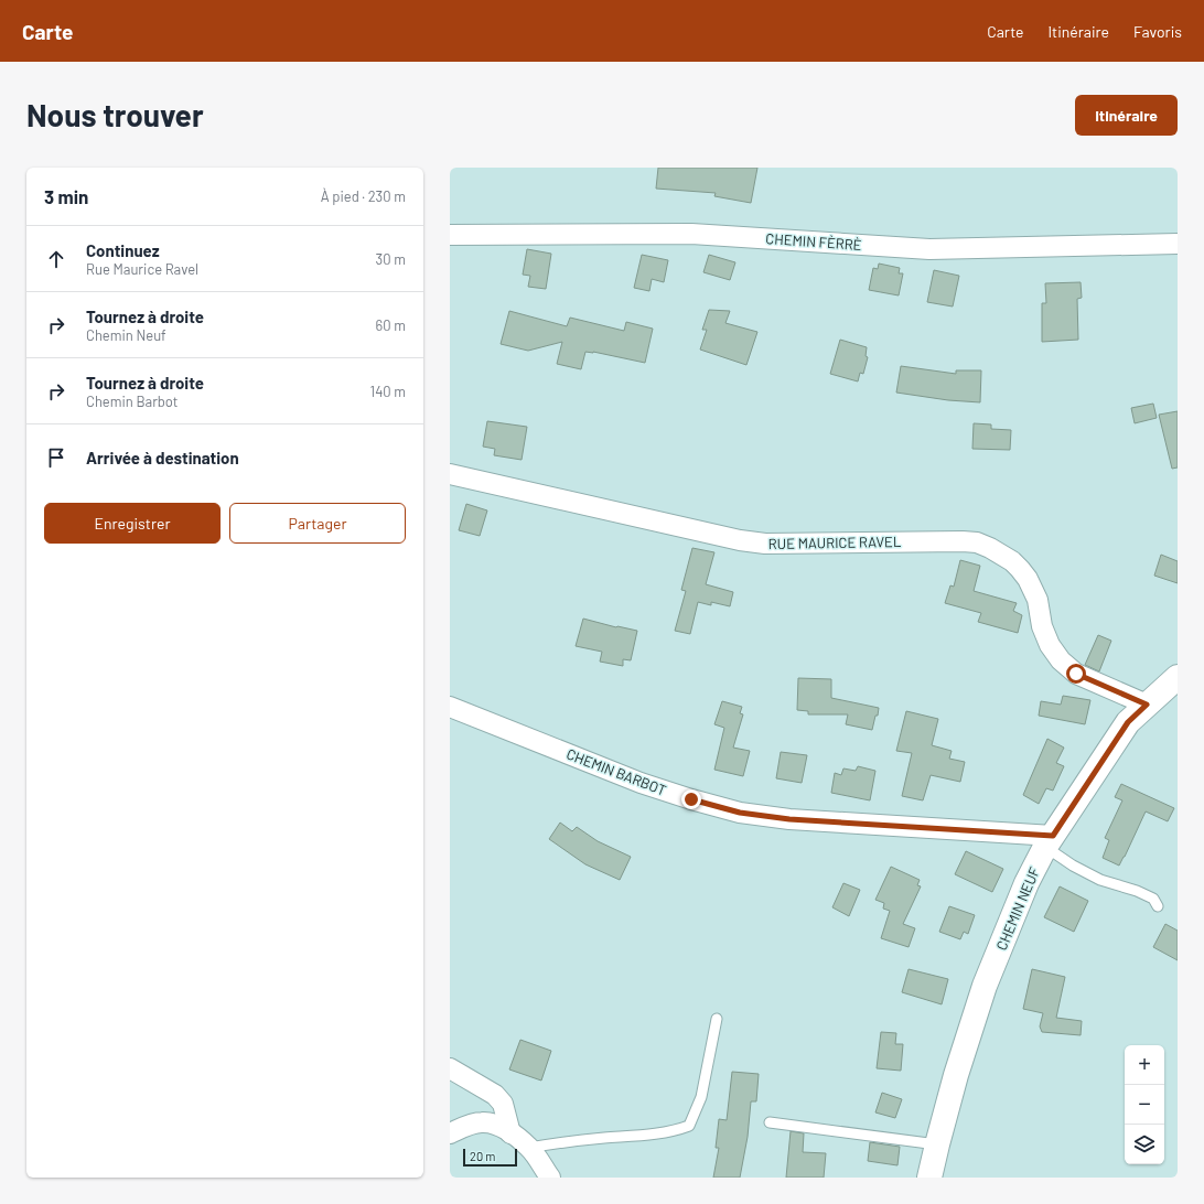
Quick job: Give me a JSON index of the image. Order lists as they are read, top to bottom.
{
  "streets": {
    "main road": ["CHEMIN NEUF"],
    "street": ["CHEMIN FÈRRÈ", "RUE MAURICE RAVEL", "CHEMIN BARBOT"]
  },
  "crossings": [
    ["RUE MAURICE RAVEL", "CHEMIN NEUF"],
    ["CHEMIN BARBOT", "CHEMIN NEUF"]
  ],
  "scale_bar": "20 m",
  "page": {
    "header": "Carte",
    "nav": ["Carte", "Itinéraire", "Favoris"],
    "buttons": [
      "Itinéraire",
      ["Enregistrer", "Partager"]
    ],
    "title": "Nous trouver",
    "heading": ["3 min", "À pied · 230 m"],
    "list": [
      ["Continuez", "Rue Maurice Ravel", "30 m"],
      ["Tournez à droite", "Chemin Neuf", "60 m"],
      ["Tournez à droite", "Chemin Barbot", "140 m"],
      "Arrivée à destination"
    ],
    "map_buttons": ["+", "−"],
    "scale": "20 m"
  }
}
